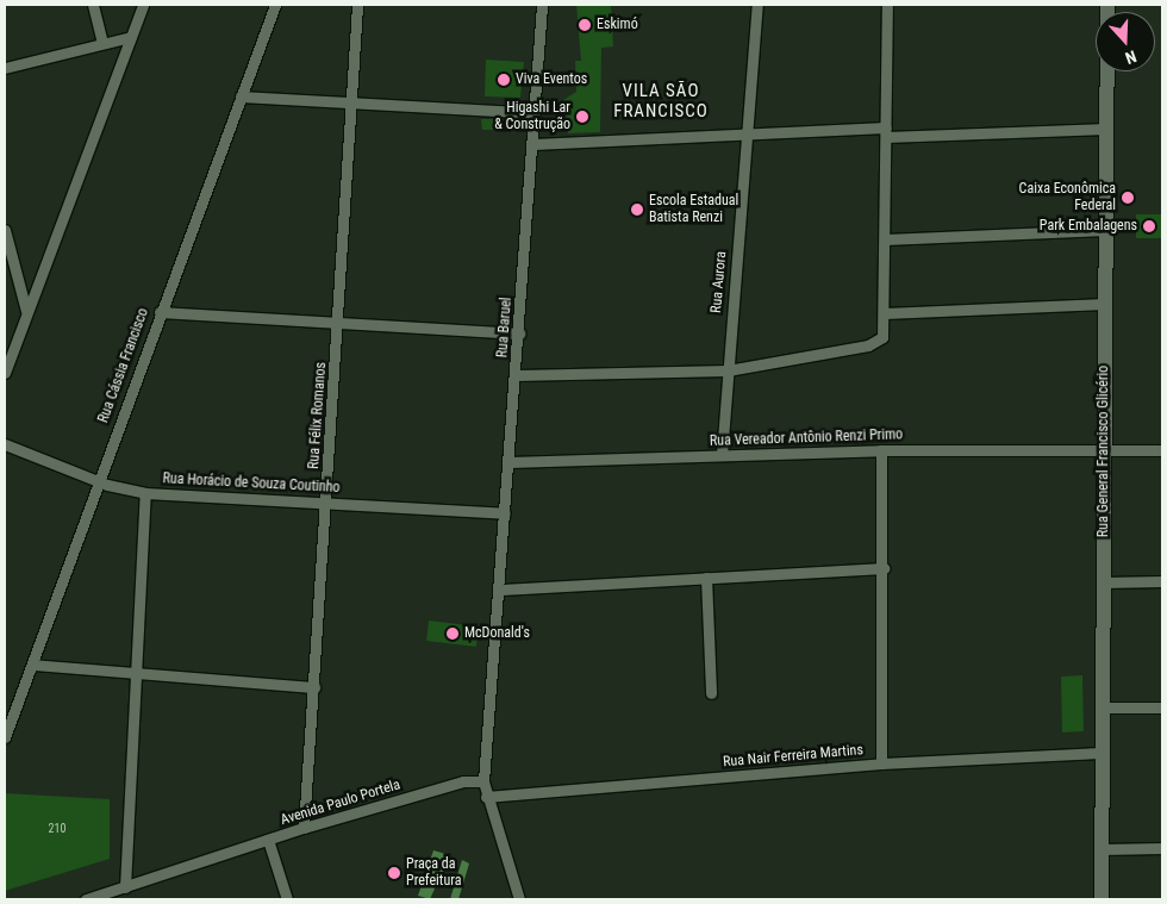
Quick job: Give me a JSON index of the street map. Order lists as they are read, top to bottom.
{
  "streets": {
    "main road": ["Rua General Francisco Glicério"],
    "street": [
      "Rua Aurora",
      "Rua Baruel",
      "Rua Cássia Francisco",
      "Rua Félix Romanos",
      "Rua Vereador Antônio Renzi Primo",
      "Rua Horácio de Souza Coutinho",
      "Rua Nair Ferreira Martins",
      "Avenida Paulo Portela"
    ]
  },
  "crossings": [
    ["Rua Aurora", "Rua Vereador Antônio Renzi Primo"],
    ["Rua Baruel", "Rua Vereador Antônio Renzi Primo"],
    ["Rua Baruel", "Rua Horácio de Souza Coutinho"],
    ["Rua Baruel", "Avenida Paulo Portela"],
    ["Rua Cássia Francisco", "Rua Horácio de Souza Coutinho"],
    ["Rua Félix Romanos", "Rua Horácio de Souza Coutinho"],
    ["Rua Félix Romanos", "Avenida Paulo Portela"],
    ["Rua Vereador Antônio Renzi Primo", "Rua General Francisco Glicério"],
    ["Rua General Francisco Glicério", "Rua Nair Ferreira Martins"]
  ],
  "districts": ["VILA SÃO FRANCISCO"],
  "places": [
    "Eskimó",
    "Viva Eventos",
    "Higashi Lar & Construção",
    "Caixa Econômica Federal",
    "Escola Estadual Batista Renzi",
    "Park Embalagens",
    "McDonald's",
    "Praça da Prefeitura"
  ],
  "house_numbers": ["210"],
  "north": "bottom"
}
